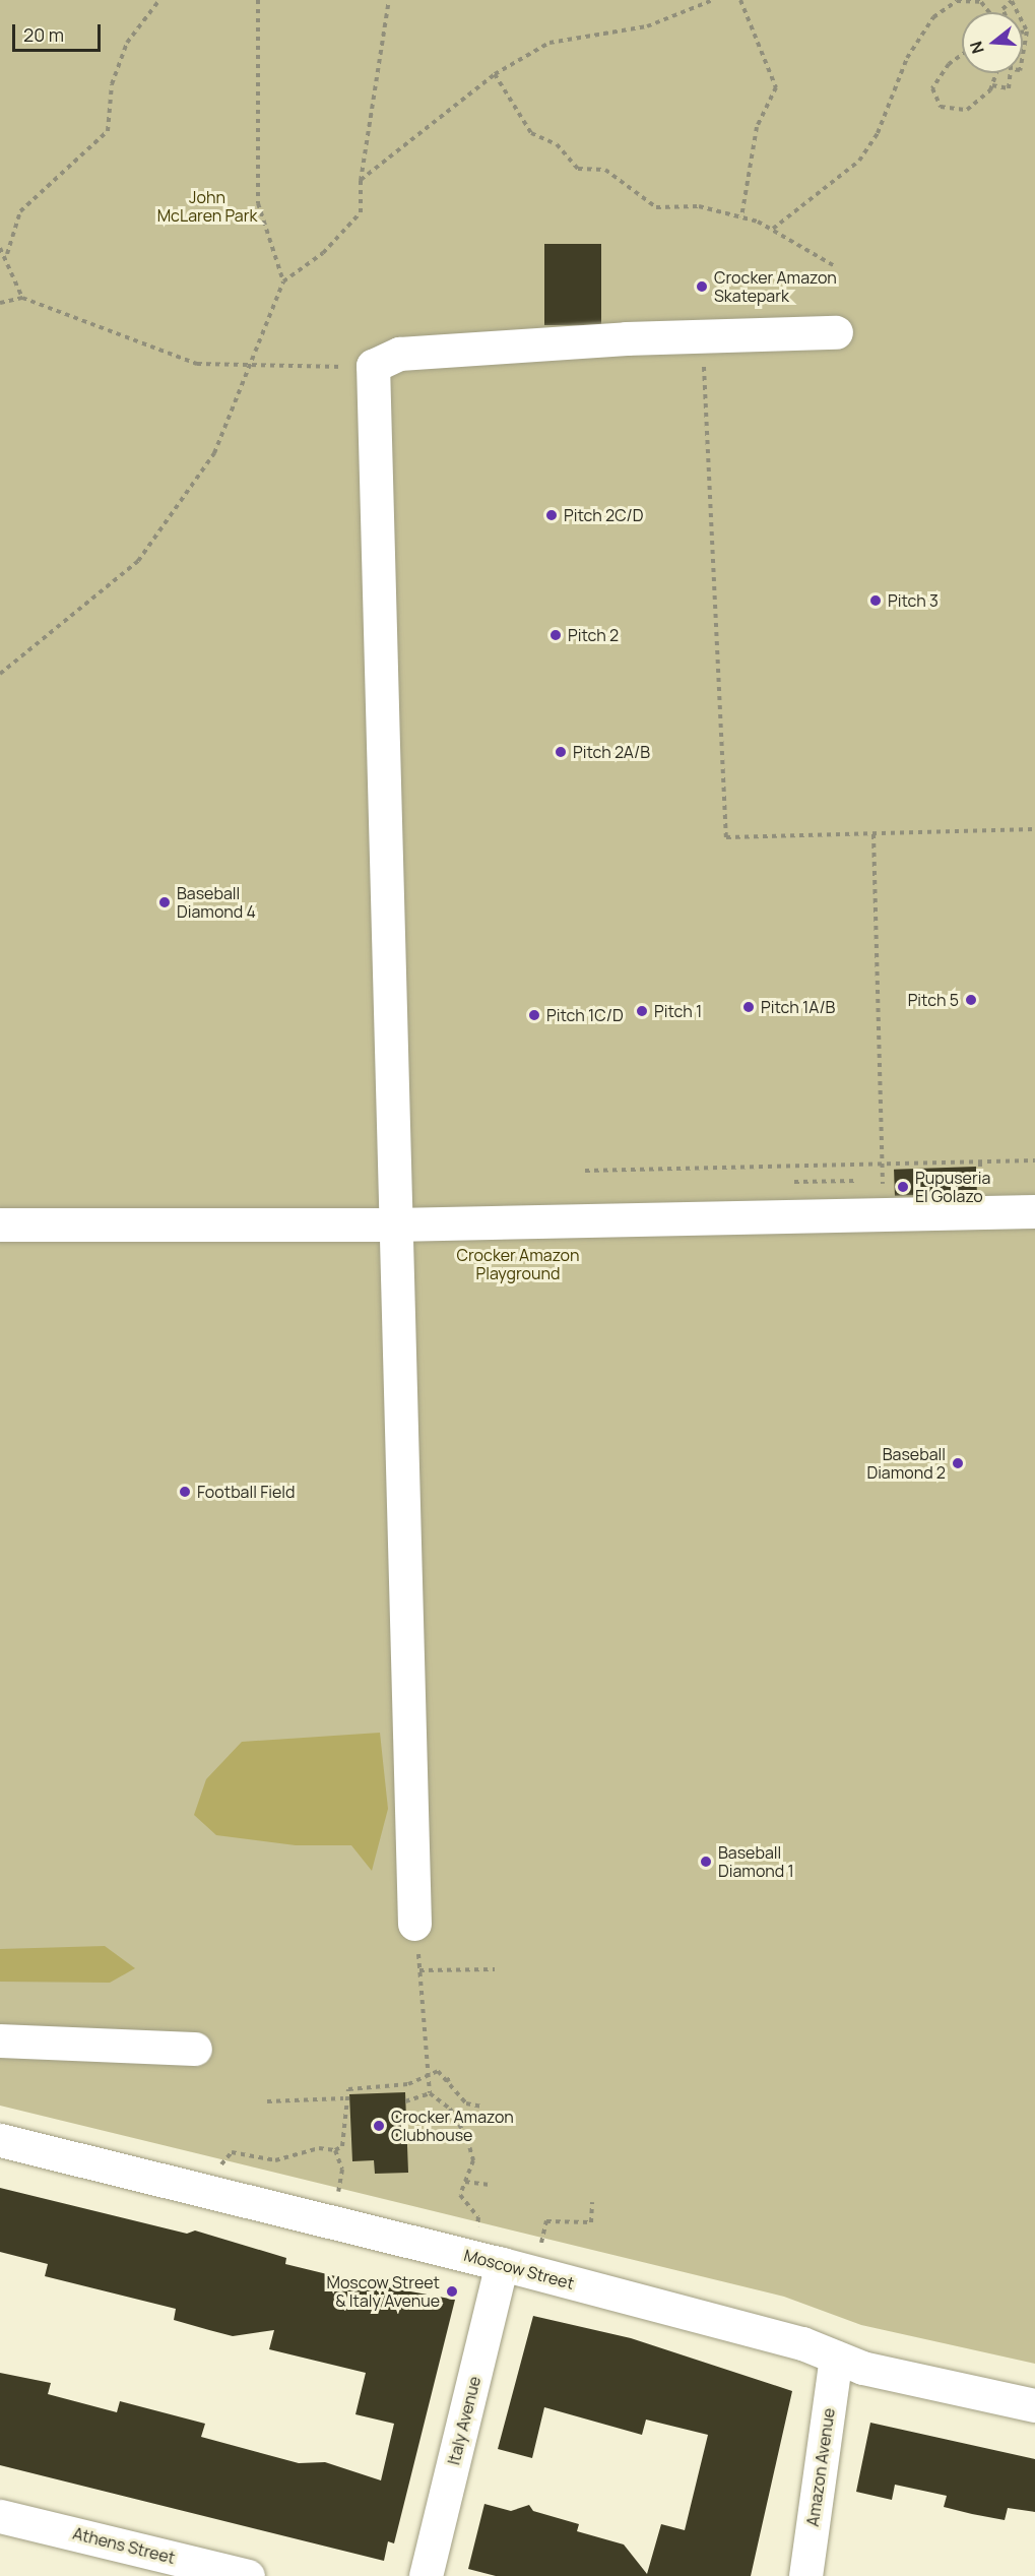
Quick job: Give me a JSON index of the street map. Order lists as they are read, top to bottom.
{
  "streets": {
    "street": [
      "Moscow Street",
      "Italy Avenue",
      "Amazon Avenue",
      "Athens Street"
    ]
  },
  "crossings": [
    ["Moscow Street", "Italy Avenue"],
    ["Moscow Street", "Amazon Avenue"]
  ],
  "parks": ["John McLaren Park", "Crocker Amazon Playground"],
  "places": [
    "Crocker Amazon Skatepark",
    "Pitch 2C/D",
    "Pitch 3",
    "Pitch 2",
    "Pitch 2A/B",
    "Baseball Diamond 4",
    "Pitch 5",
    "Pitch 1A/B",
    "Pitch 1",
    "Pitch 1C/D",
    "Pupuseria El Golazo",
    "Baseball Diamond 2",
    "Football Field",
    "Baseball Diamond 1",
    "Crocker Amazon Clubhouse",
    "Moscow Street & Italy Avenue"
  ],
  "scale_bar": "20 m",
  "north": "left"
}
